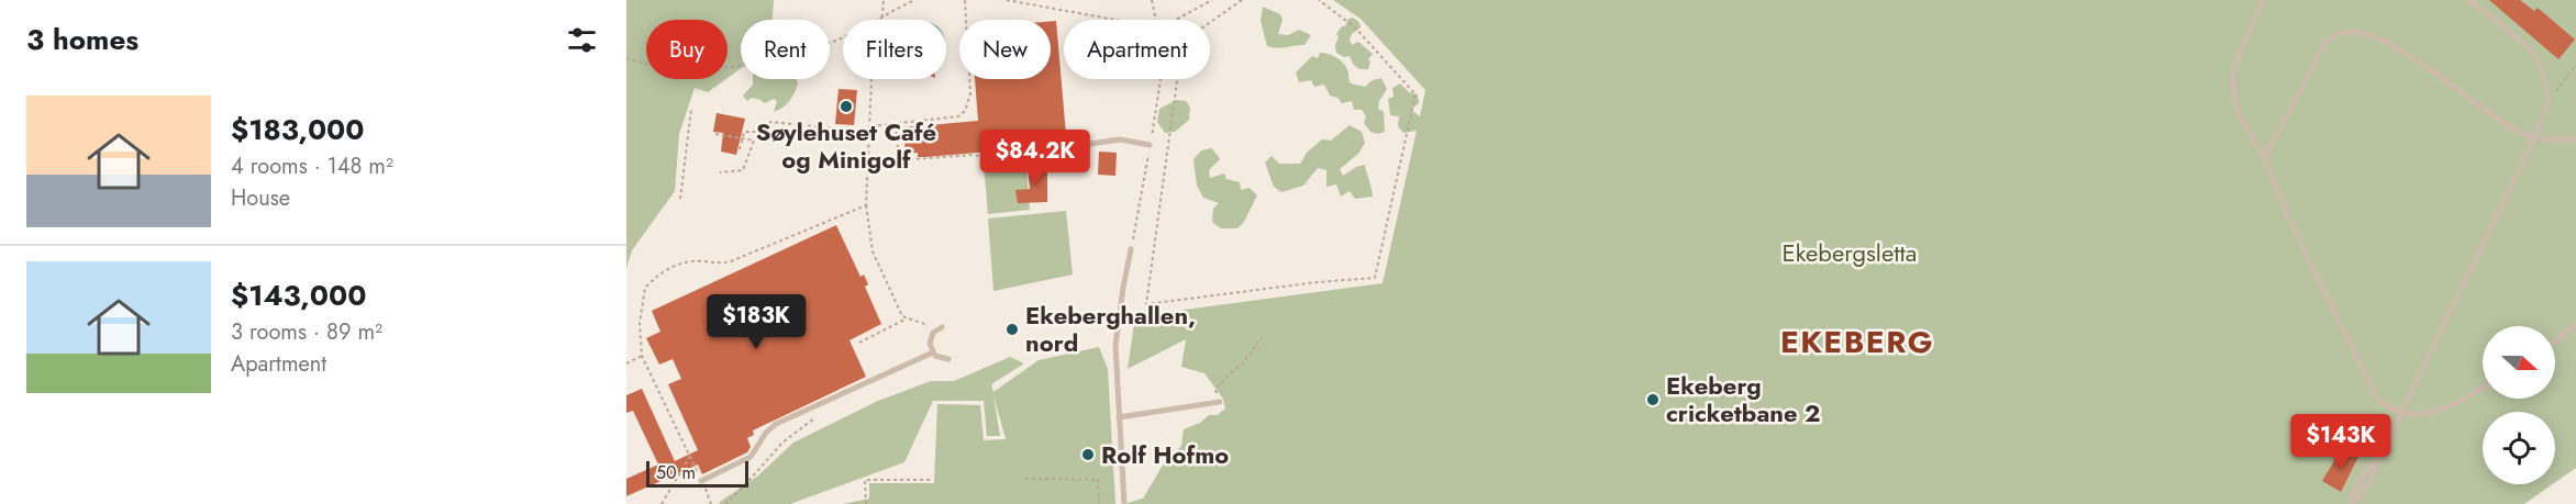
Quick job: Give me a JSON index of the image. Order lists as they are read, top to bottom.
{
  "districts": ["EKEBERG"],
  "parks": ["Ekebergsletta"],
  "places": [
    "Søylehuset Café og Minigolf",
    "Ekeberghallen, nord",
    "Ekeberg cricketbane 2",
    "Rolf Hofmo"
  ],
  "scale_bar": "50 m",
  "north": "right",
  "page": {
    "heading": "3 homes",
    "chip": [
      "Buy",
      "Rent",
      "Filters",
      "New",
      "Apartment"
    ],
    "list": [
      {
        "name": "$183,000",
        "note": "4 rooms · 148 m² · House"
      },
      {
        "name": "$143,000",
        "note": "3 rooms · 89 m² · Apartment"
      }
    ],
    "price": ["$84.2K", "$183K", "$143K"],
    "scale": "50 m"
  }
}
